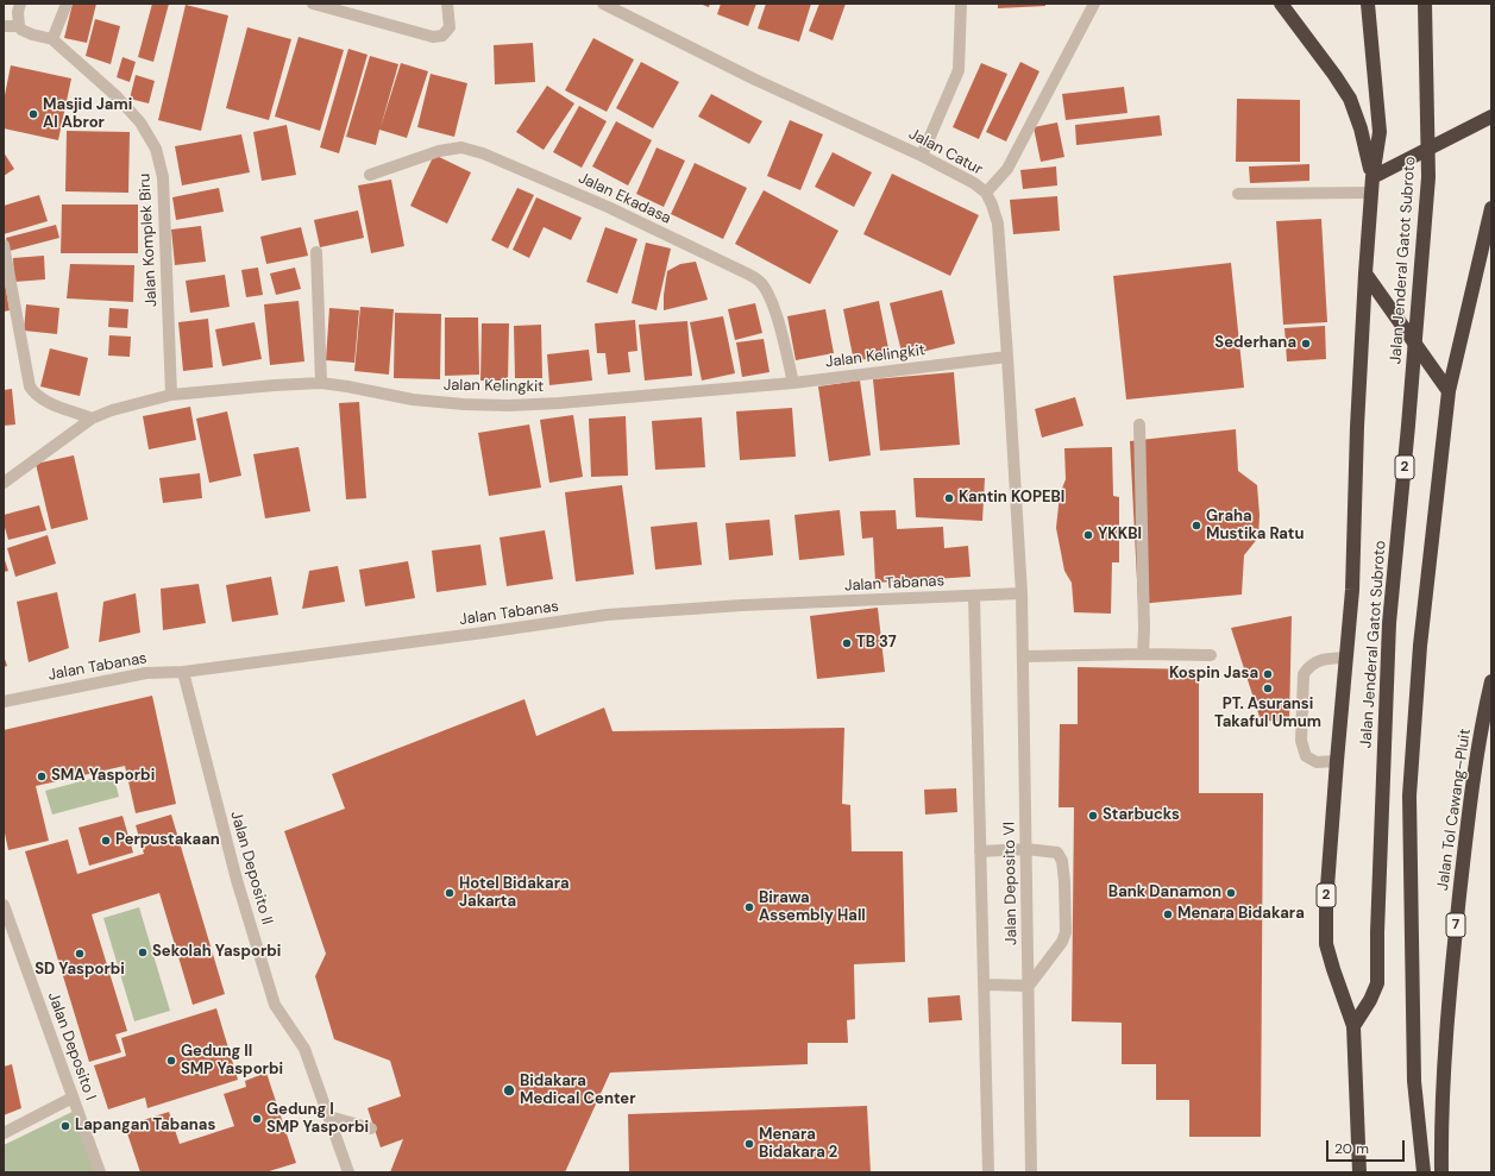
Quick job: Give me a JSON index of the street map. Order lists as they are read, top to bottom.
{
  "streets": {
    "highway": [
      "Jalan Jenderal Gatot Subroto",
      "2",
      "Jalan Tol Cawang–Pluit",
      "7"
    ],
    "street": [
      "Jalan Catur",
      "Jalan Ekadasa",
      "Jalan Komplek Biru",
      "Jalan Kelingkit",
      "Jalan Tabanas",
      "Jalan Deposito II",
      "Jalan Deposito VI",
      "Jalan Deposito I"
    ]
  },
  "crossings": [
    ["Jalan Catur", "Jalan Kelingkit"],
    ["Jalan Catur", "Jalan Tabanas"],
    ["Jalan Catur", "Jalan Deposito VI"],
    ["Jalan Ekadasa", "Jalan Kelingkit"],
    ["Jalan Komplek Biru", "Jalan Kelingkit"],
    ["Jalan Tabanas", "Jalan Deposito II"],
    ["Jalan Tabanas", "Jalan Deposito VI"]
  ],
  "places": [
    "Masjid Jami Al Abror",
    "Sederhana",
    "Kantin KOPEBI",
    "Graha Mustika Ratu",
    "YKKBI",
    "TB 37",
    "Kospin Jasa",
    "PT. Asuransi Takaful Umum",
    "SMA Yasporbi",
    "Starbucks",
    "Perpustakaan",
    "Hotel Bidakara Jakarta",
    "Bank Danamon",
    "Birawa Assembly Hall",
    "Menara Bidakara",
    "Sekolah Yasporbi",
    "SD Yasporbi",
    "Gedung II SMP Yasporbi",
    "Bidakara Medical Center",
    "Gedung I SMP Yasporbi",
    "Lapangan Tabanas",
    "Menara Bidakara 2"
  ],
  "scale_bar": "20 m"
}
